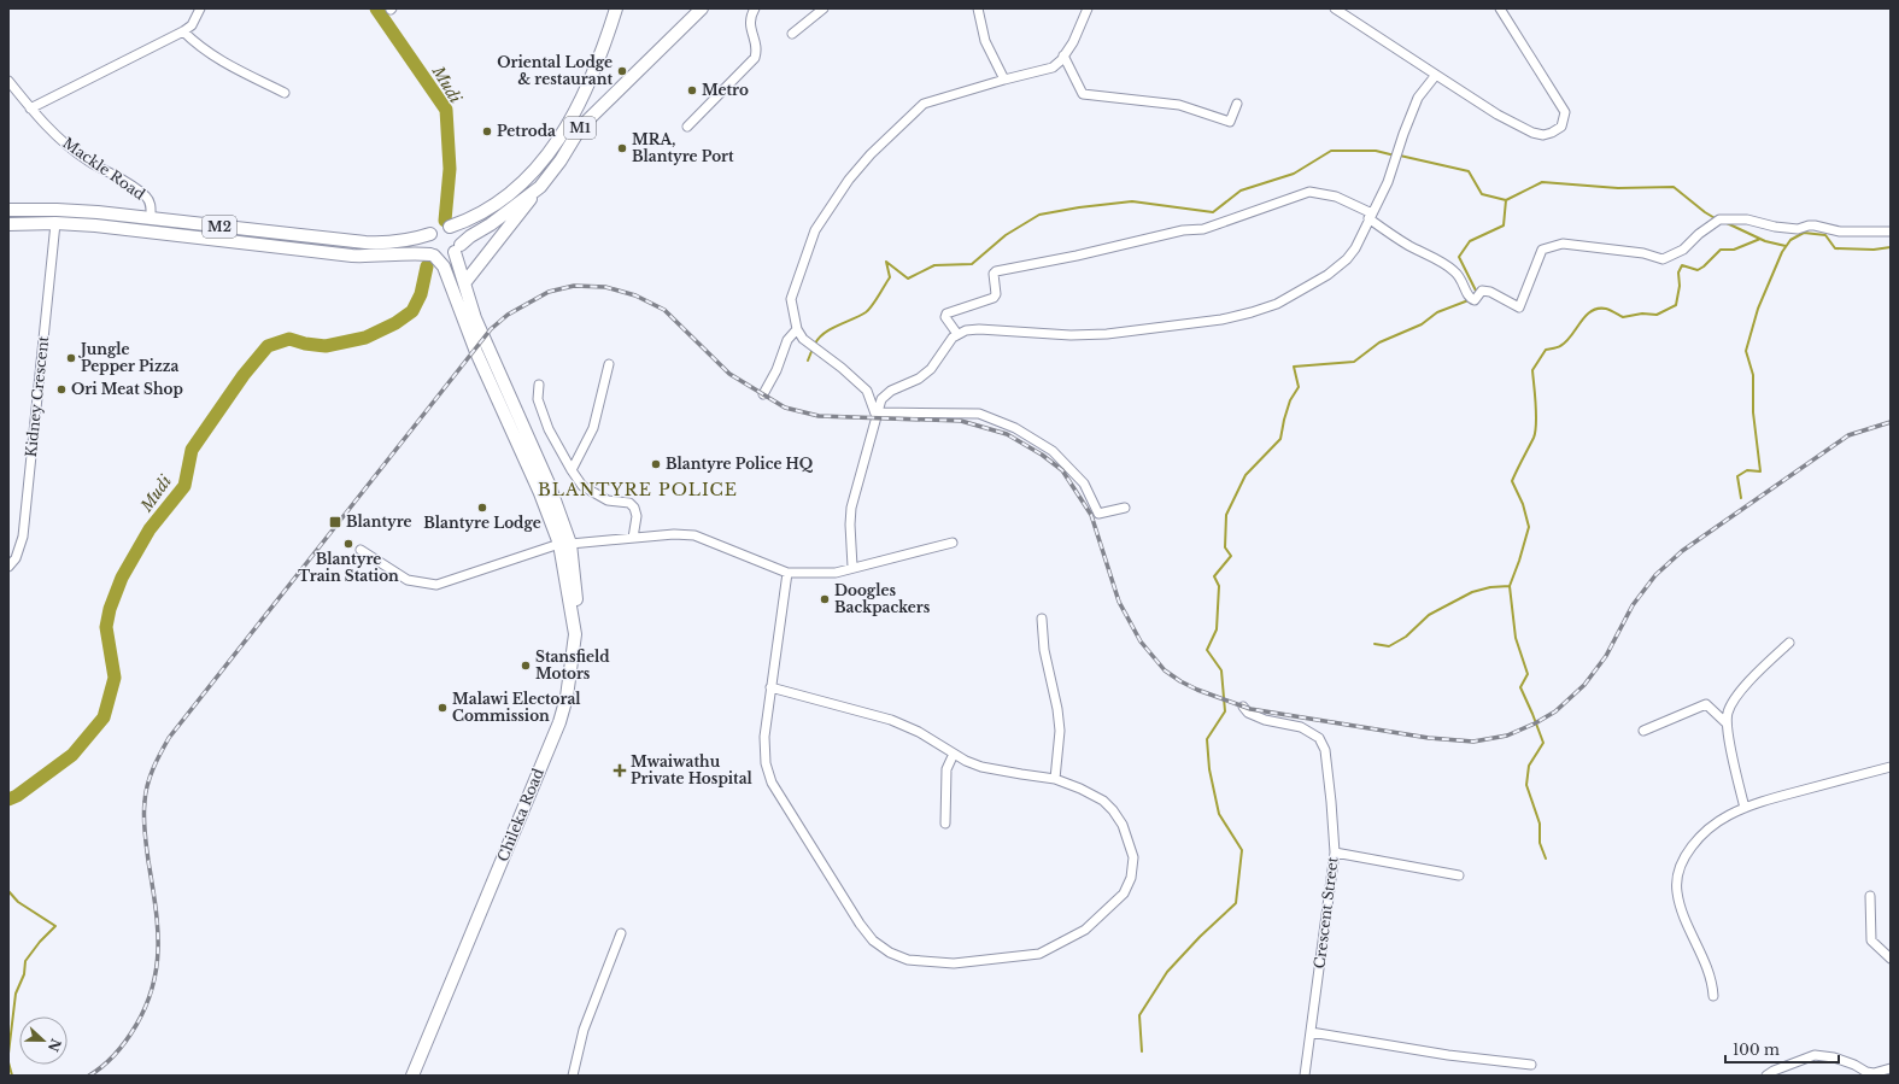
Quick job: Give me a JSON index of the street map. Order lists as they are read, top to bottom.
{
  "streets": {
    "highway": ["M1", "M2", "Chileka Road"],
    "street": ["Mackle Road", "Kidney Crescent", "Crescent Street"]
  },
  "crossings": [
    ["M1", "M2"],
    ["Mackle Road", "M2"],
    ["M2", "Kidney Crescent"]
  ],
  "districts": ["BLANTYRE POLICE"],
  "water": ["Mudi"],
  "places": {
    "other": [
      "Oriental Lodge & restaurant",
      "Metro",
      "Petroda",
      "MRA, Blantyre Port",
      "Jungle Pepper Pizza",
      "Ori Meat Shop",
      "Blantyre Police HQ",
      "Blantyre Lodge",
      "Blantyre Train Station",
      "Doogles Backpackers",
      "Stansfield Motors",
      "Malawi Electoral Commission"
    ],
    "transit": ["Blantyre"],
    "health": ["Mwaiwathu Private Hospital"]
  },
  "scale_bar": "100 m",
  "north": "right"
}
